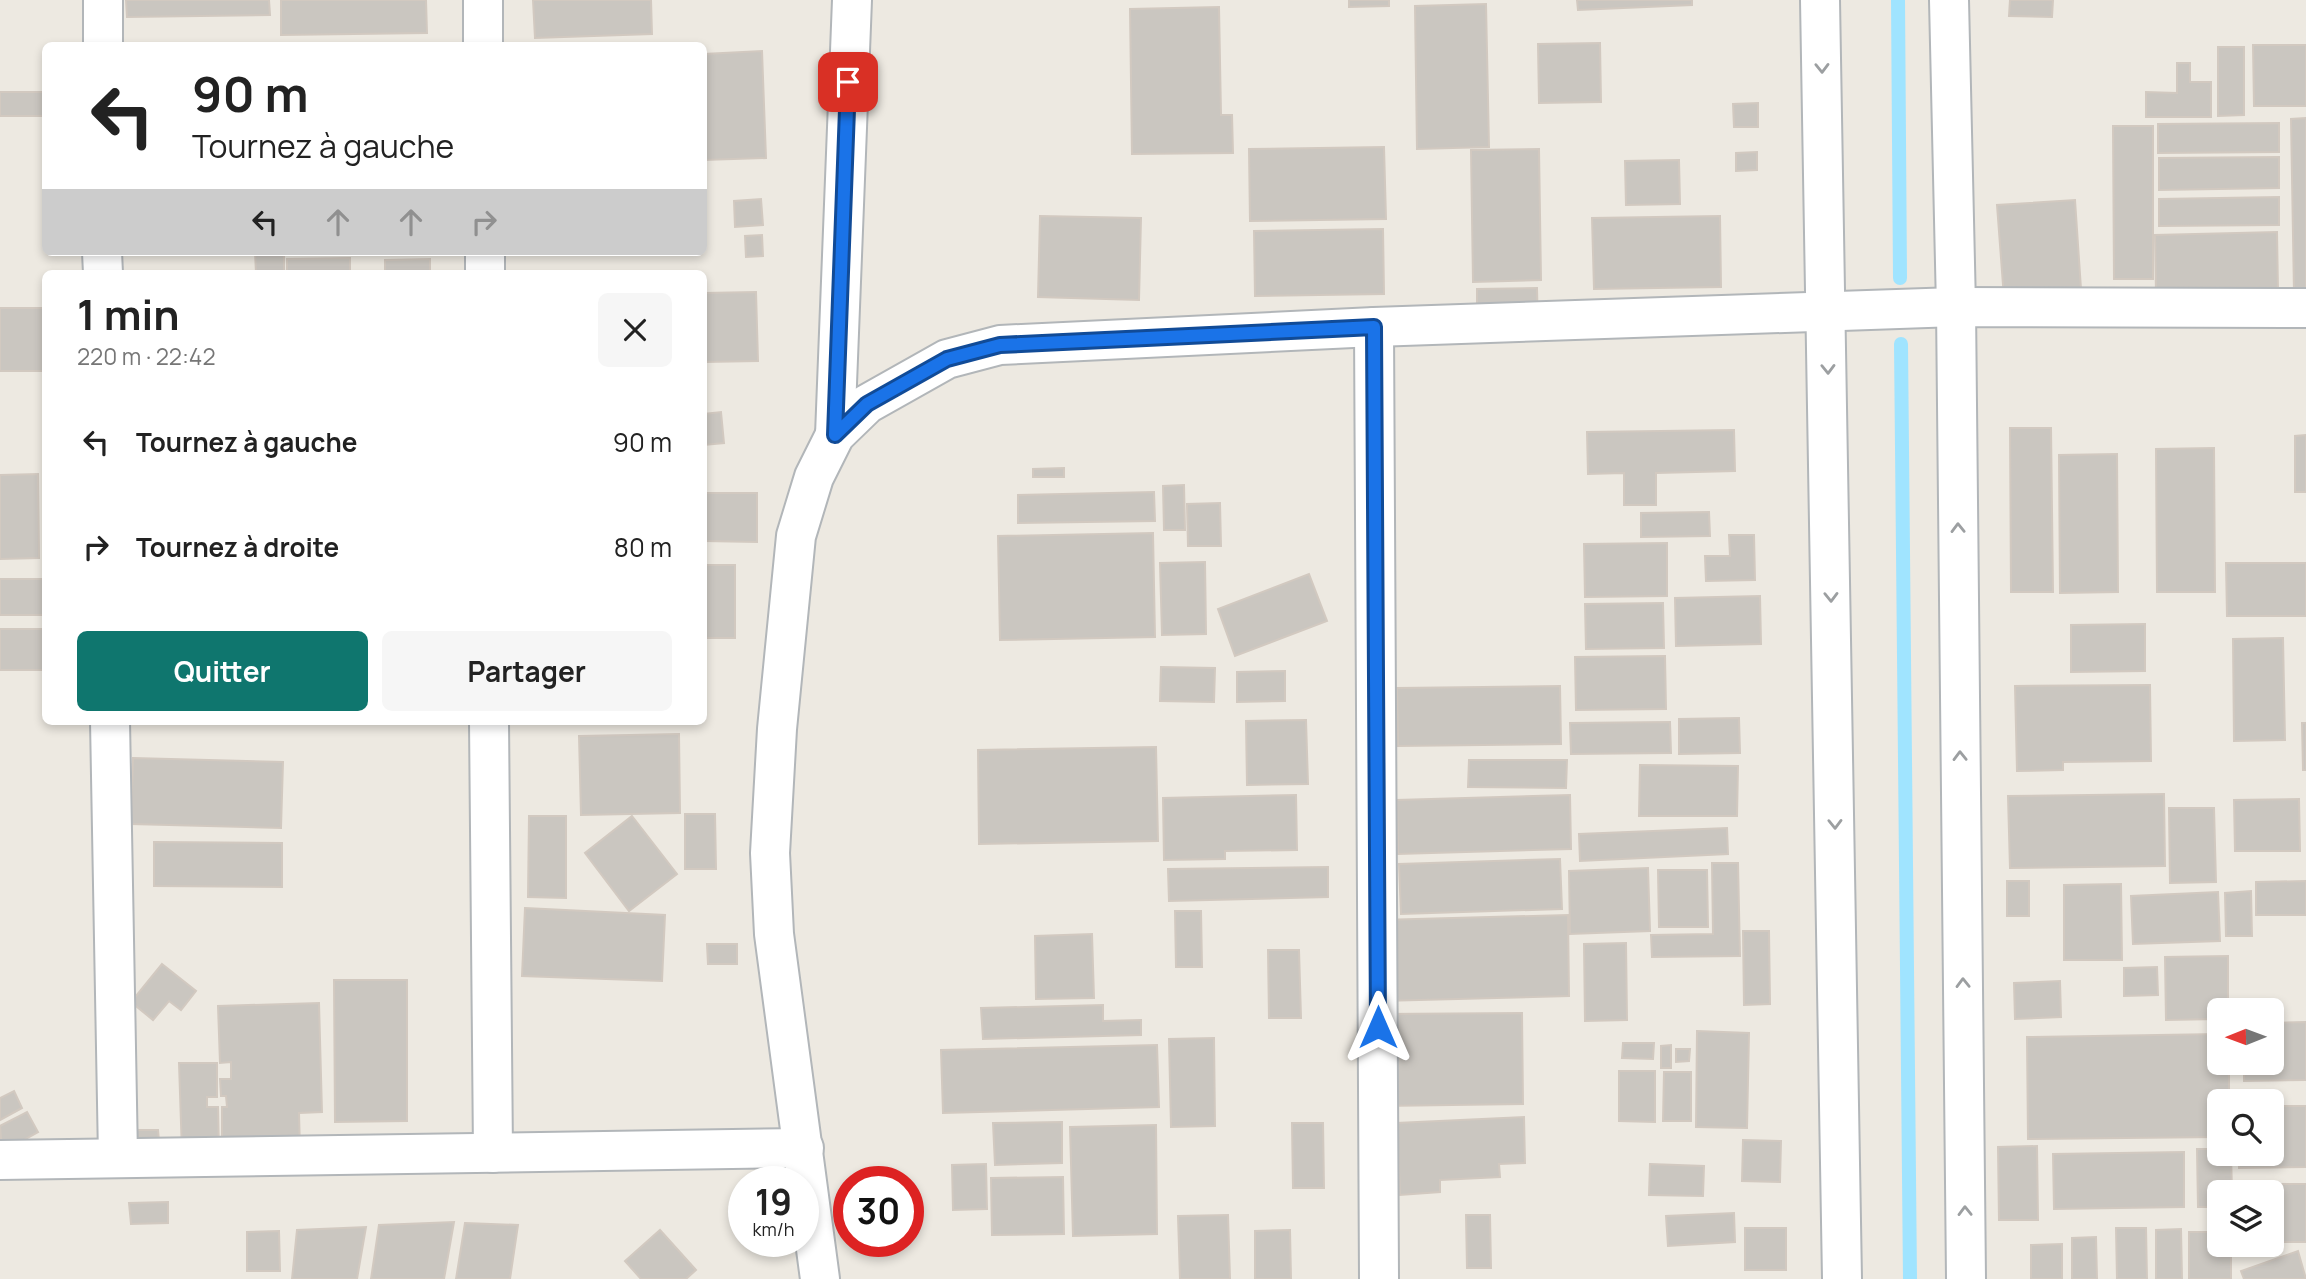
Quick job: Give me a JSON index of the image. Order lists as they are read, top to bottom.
{
  "north": "left",
  "page": {
    "turn": ["90 m", "Tournez à gauche"],
    "heading": ["1 min", "220 m · 22:42"],
    "list": [
      {
        "name": "Tournez à gauche",
        "value": "90 m"
      },
      {
        "name": "Tournez à droite",
        "value": "80 m"
      }
    ],
    "buttons": ["Quitter", "Partager"],
    "speed": "19 km/h",
    "limit": "30"
  }
}
